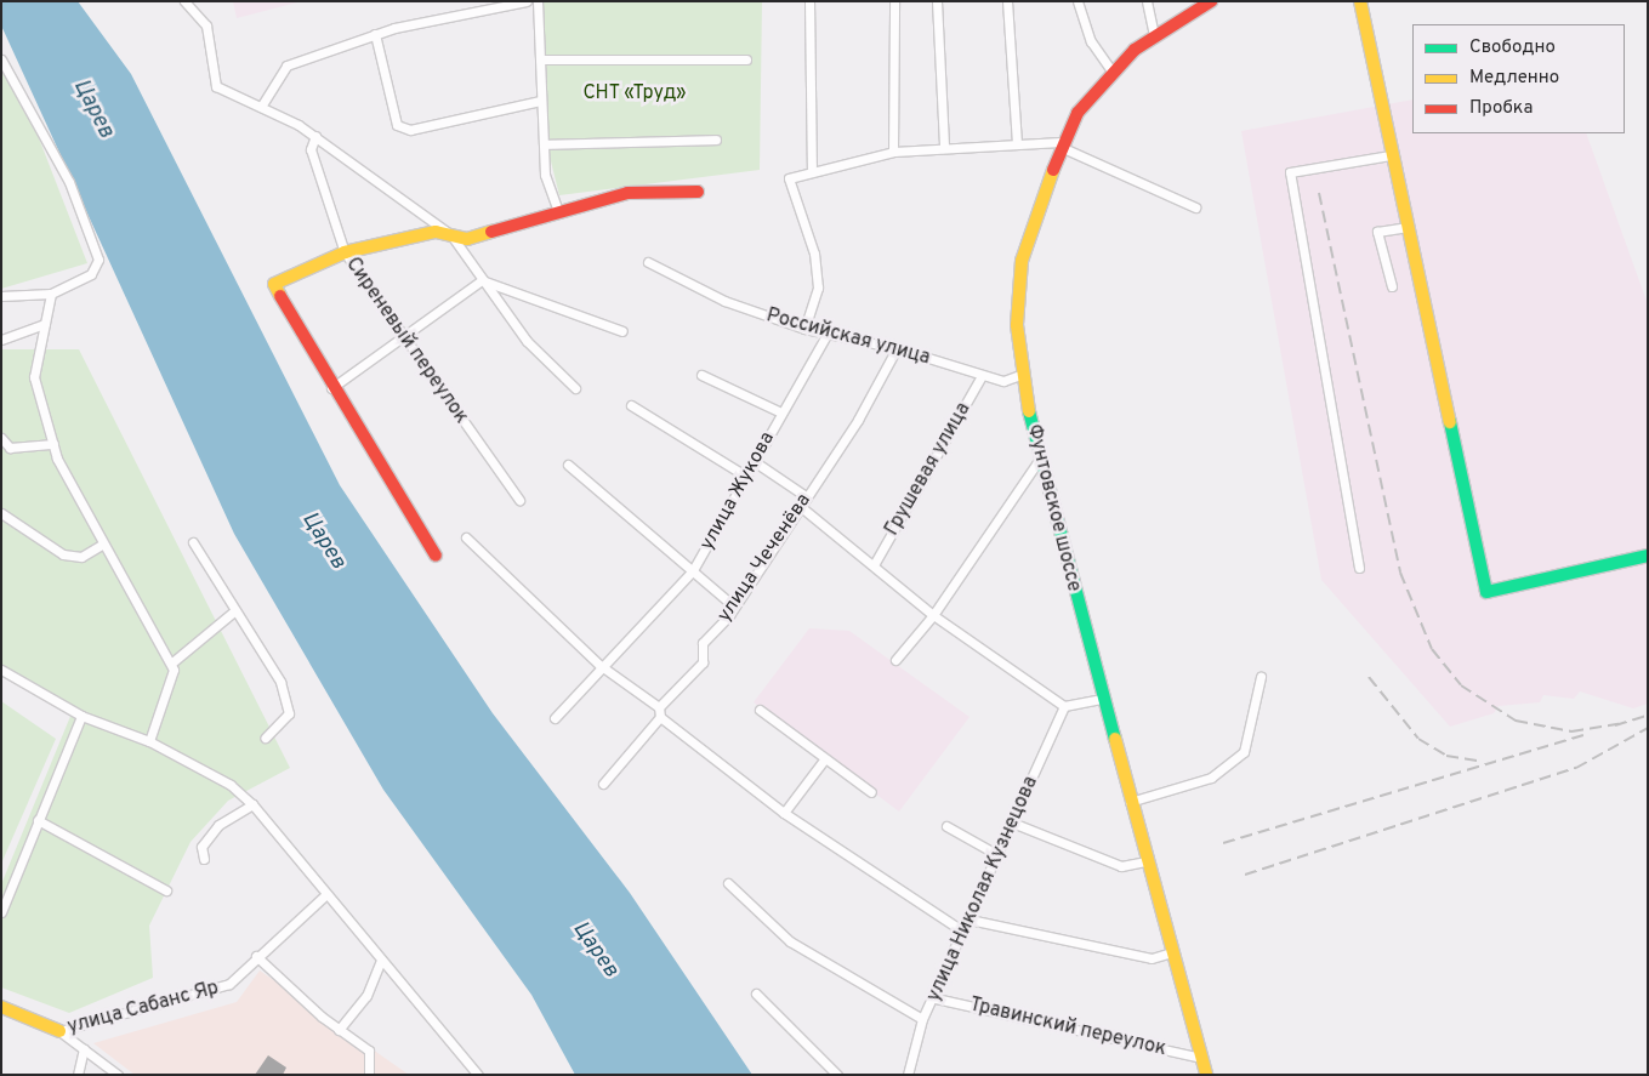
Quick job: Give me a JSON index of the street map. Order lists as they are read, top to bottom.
{
  "streets": {
    "street": [
      "Российская улица",
      "Сиреневый переулок",
      "Грушевая улица",
      "улица Жукова",
      "Фунтовское шоссе",
      "улица Чеченёва",
      "улица Николая Кузнецова",
      "улица Сабанс Яр",
      "Травинский переулок"
    ]
  },
  "crossings": [
    ["Российская улица", "Грушевая улица"],
    ["Российская улица", "улица Жукова"],
    ["Российская улица", "Фунтовское шоссе"],
    ["Российская улица", "улица Чеченёва"],
    ["Фунтовское шоссе", "Травинский переулок"],
    ["улица Николая Кузнецова", "Травинский переулок"]
  ],
  "water": ["Царев"],
  "parks": ["СНТ «Труд»"],
  "legend": ["Свободно", "Медленно", "Пробка"]
}
